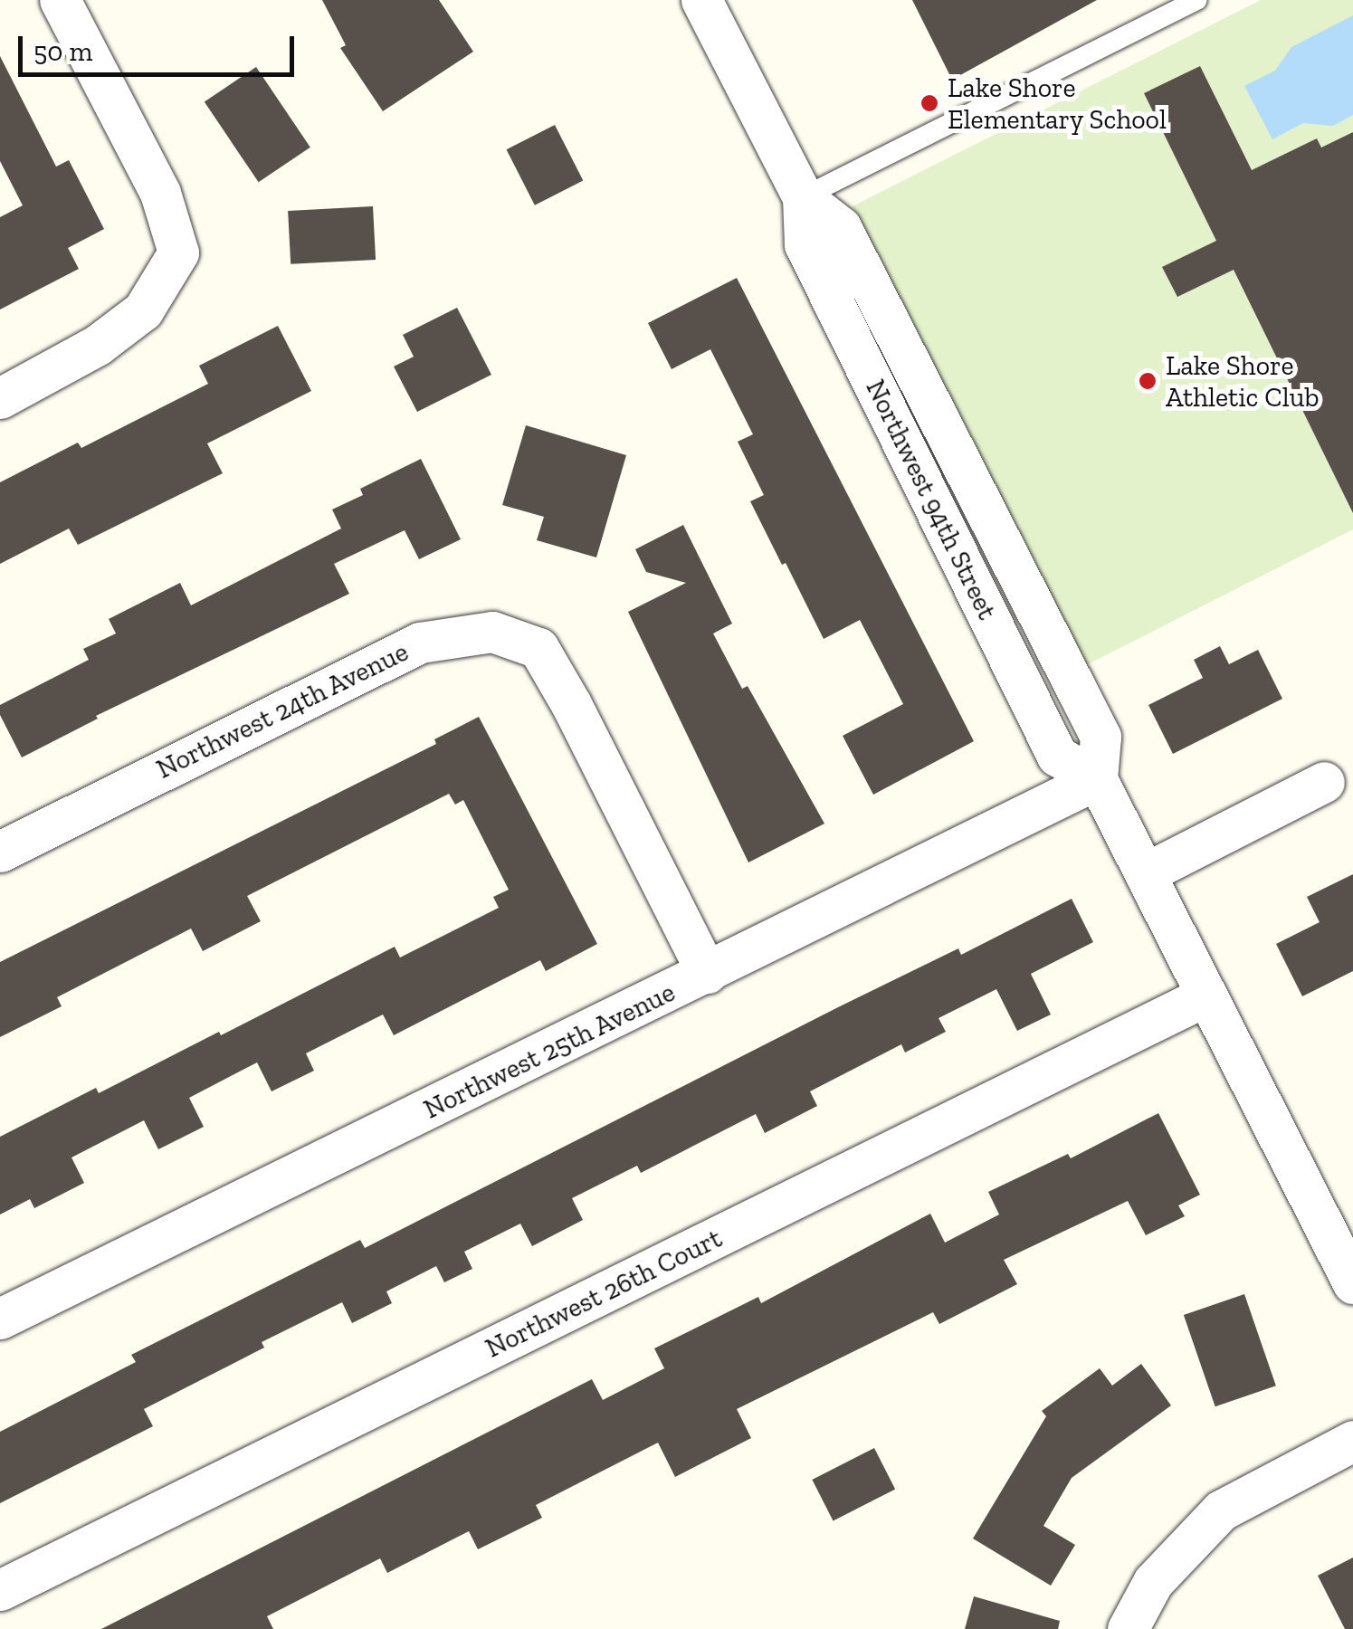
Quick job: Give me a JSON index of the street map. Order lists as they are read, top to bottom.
{
  "streets": {
    "street": [
      "Northwest 94th Street",
      "Northwest 24th Avenue",
      "Northwest 25th Avenue",
      "Northwest 26th Court"
    ]
  },
  "crossings": [
    ["Northwest 94th Street", "Northwest 25th Avenue"],
    ["Northwest 24th Avenue", "Northwest 25th Avenue"]
  ],
  "places": ["Lake Shore Elementary School", "Lake Shore Athletic Club"],
  "scale_bar": "50 m"
}
